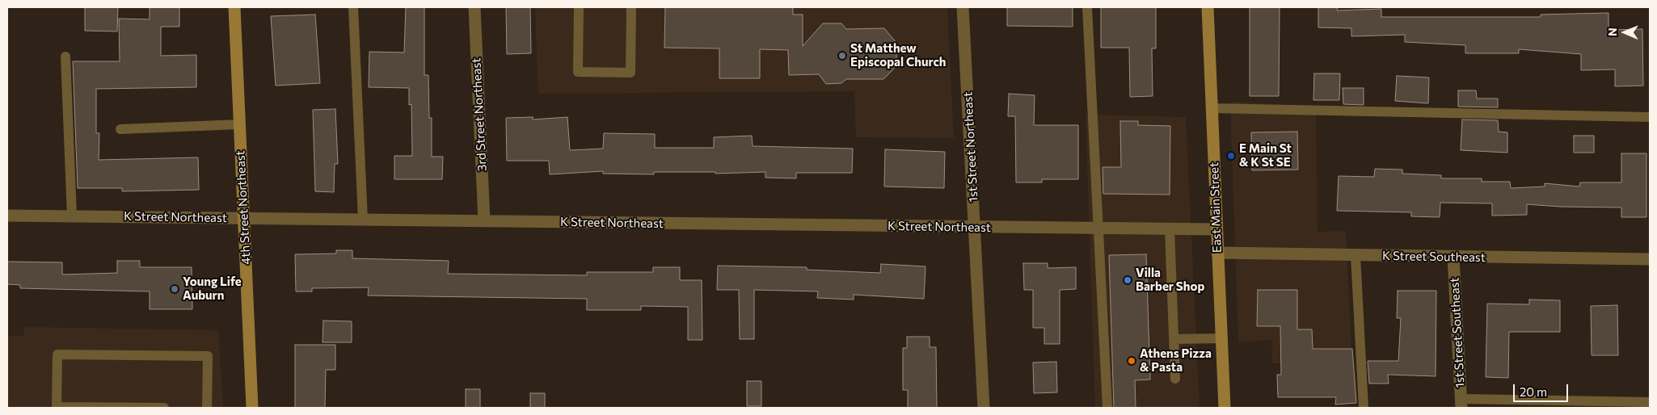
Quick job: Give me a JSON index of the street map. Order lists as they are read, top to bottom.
{
  "streets": {
    "main road": ["4th Street Northeast", "East Main Street"],
    "street": [
      "3rd Street Northeast",
      "1st Street Northeast",
      "K Street Northeast",
      "K Street Southeast",
      "1st Street Southeast"
    ]
  },
  "crossings": [
    ["3rd Street Northeast", "K Street Northeast"],
    ["1st Street Northeast", "K Street Northeast"],
    ["4th Street Northeast", "K Street Northeast"],
    ["East Main Street", "K Street Northeast"],
    ["East Main Street", "K Street Southeast"],
    ["K Street Southeast", "1st Street Southeast"]
  ],
  "places": [
    "St Matthew Episcopal Church",
    "E Main St & K St SE",
    "Villa Barber Shop",
    "Young Life Auburn",
    "Athens Pizza & Pasta"
  ],
  "scale_bar": "20 m",
  "north": "left"
}
